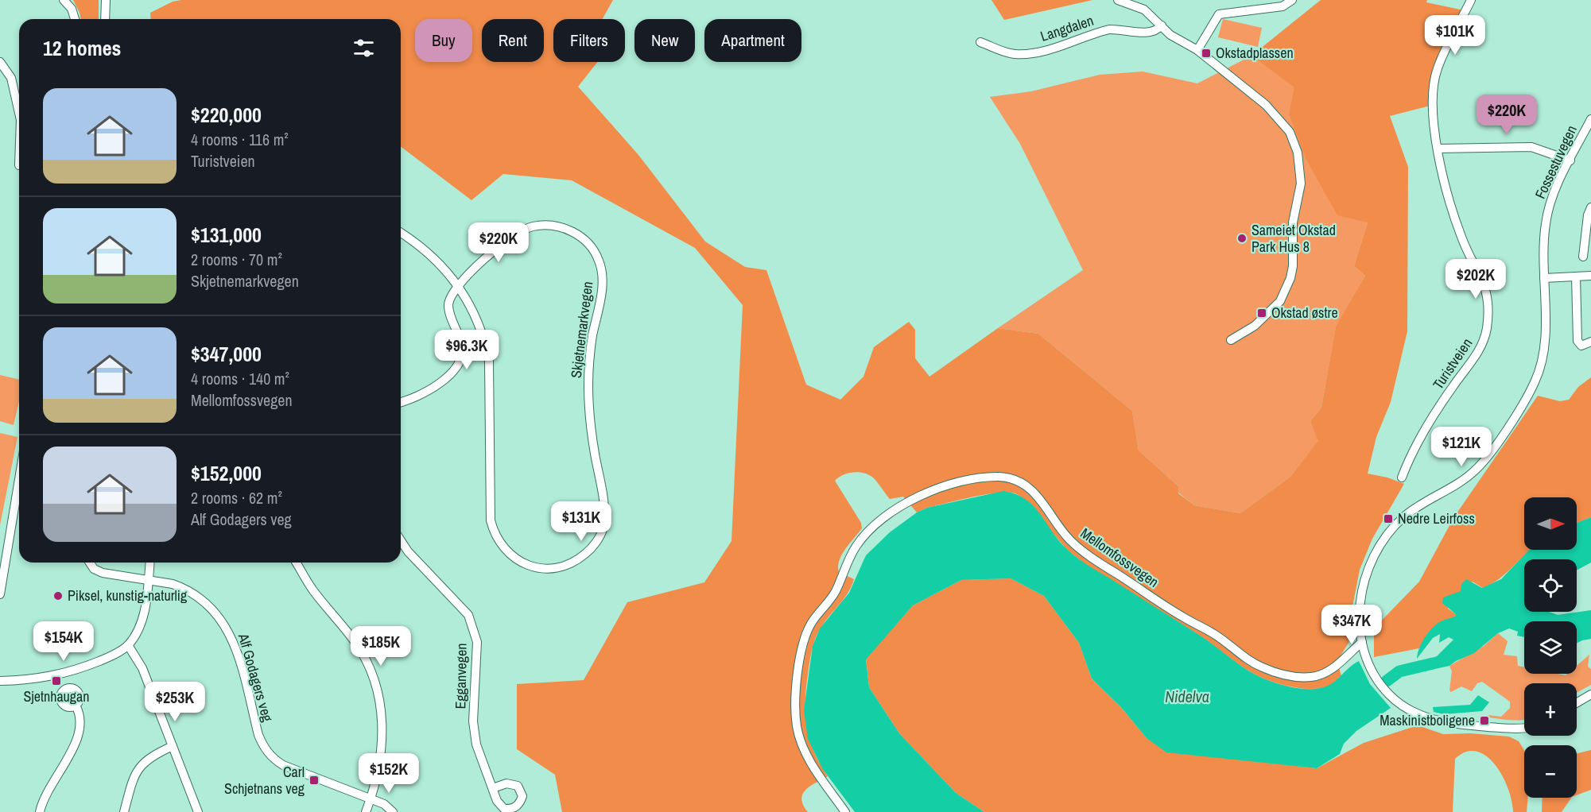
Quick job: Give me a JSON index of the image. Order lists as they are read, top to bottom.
{
  "streets": {
    "street": [
      "Langdalen",
      "Fossestuvegen",
      "Skjetnemarkvegen",
      "Turistveien",
      "Mellomfossvegen",
      "Egganvegen",
      "Alf Godagers veg"
    ]
  },
  "crossings": [
    ["Fossestuvegen", "Mellomfossvegen"]
  ],
  "water": ["Nidelva"],
  "places": {
    "transit": [
      "Okstadplassen",
      "Okstad østre",
      "Nedre Leirfoss",
      "Sjetnhaugan",
      "Maskinistboligene",
      "Carl Schjetnans veg"
    ],
    "other": ["Sameiet Okstad Park Hus 8", "Piksel, kunstig-naturlig"]
  },
  "north": "right",
  "page": {
    "price": [
      "$101K",
      "$220K",
      "$220K",
      "$202K",
      "$96.3K",
      "$121K",
      "$131K",
      "$347K",
      "$154K",
      "$185K",
      "$253K",
      "$152K"
    ],
    "chip": [
      "Buy",
      "Rent",
      "Filters",
      "New",
      "Apartment"
    ],
    "heading": "12 homes",
    "list": [
      {
        "name": "$220,000",
        "note": "4 rooms · 116 m² · Turistveien"
      },
      {
        "name": "$131,000",
        "note": "2 rooms · 70 m² · Skjetnemarkvegen"
      },
      {
        "name": "$347,000",
        "note": "4 rooms · 140 m² · Mellomfossvegen"
      },
      {
        "name": "$152,000",
        "note": "2 rooms · 62 m² · Alf Godagers veg"
      }
    ],
    "map_buttons": ["+", "−"]
  }
}
